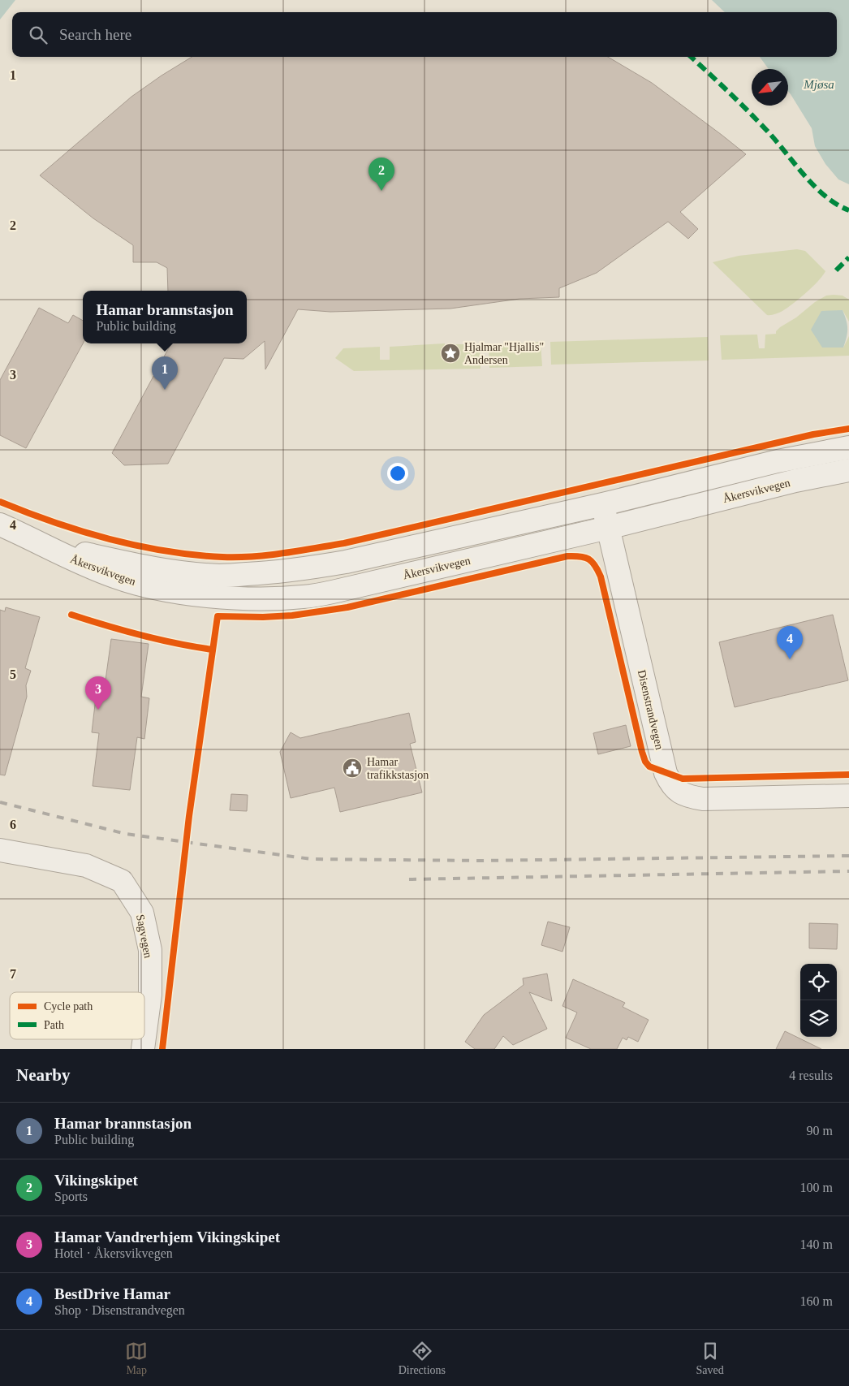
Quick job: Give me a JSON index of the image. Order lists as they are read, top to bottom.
{
  "streets": {
    "street": ["Åkersvikvegen", "Disenstrandvegen", "Sagvegen"]
  },
  "crossings": [
    ["Åkersvikvegen", "Disenstrandvegen"]
  ],
  "water": ["Mjøsa"],
  "places": {
    "place": ["Hjalmar \"Hjallis\" Andersen"],
    "public building": ["Hamar trafikkstasjon"]
  },
  "legend": ["Cycle path", "Path"],
  "north": "bottom left",
  "page": {
    "search": "Search here",
    "pins": [
      "2",
      "1",
      "4",
      "3"
    ],
    "popup": ["Hamar brannstasjon", "Public building"],
    "heading": ["Nearby", "4 results"],
    "list": [
      {
        "mark": "1",
        "name": "Hamar brannstasjon",
        "note": "Public building",
        "value": "90 m"
      },
      {
        "mark": "2",
        "name": "Vikingskipet",
        "note": "Sports",
        "value": "100 m"
      },
      {
        "mark": "3",
        "name": "Hamar Vandrerhjem Vikingskipet",
        "note": "Hotel · Åkersvikvegen",
        "value": "140 m"
      },
      {
        "mark": "4",
        "name": "BestDrive Hamar",
        "note": "Shop · Disenstrandvegen",
        "value": "160 m"
      }
    ],
    "nav": ["Map", "Directions", "Saved"]
  },
  "grid": {
    "rows": [
      "1",
      "2",
      "3",
      "4",
      "5",
      "6",
      "7"
    ]
  }
}
